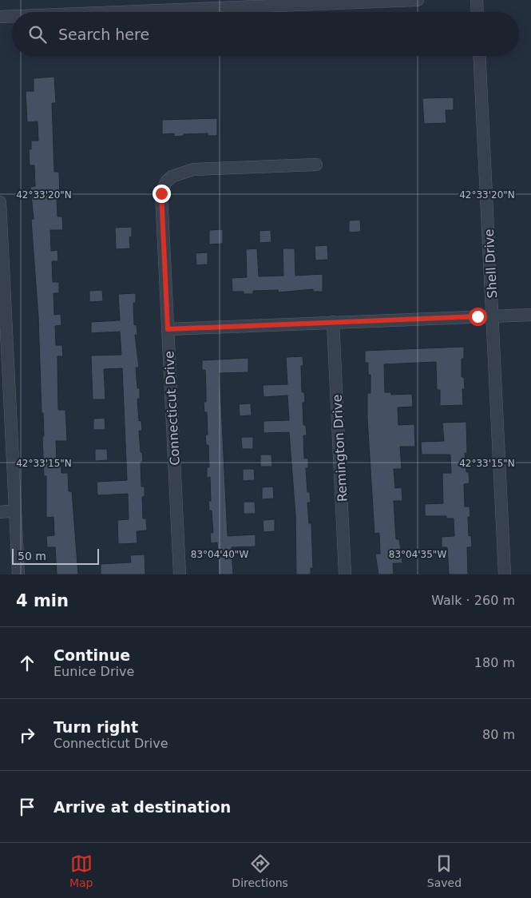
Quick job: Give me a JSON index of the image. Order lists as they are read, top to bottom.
{
  "streets": {
    "street": ["Shell Drive", "Connecticut Drive", "Remington Drive"]
  },
  "scale_bar": "50 m",
  "page": {
    "search": "Search here",
    "scale": "50 m",
    "heading": ["4 min", "Walk · 260 m"],
    "list": [
      ["Continue", "Eunice Drive", "180 m"],
      ["Turn right", "Connecticut Drive", "80 m"],
      "Arrive at destination"
    ],
    "nav": ["Map", "Directions", "Saved"]
  },
  "coordinates": [
    "42°33'20\"N",
    "42°33'15\"N",
    "83°04'40\"W",
    "83°04'35\"W"
  ]
}
